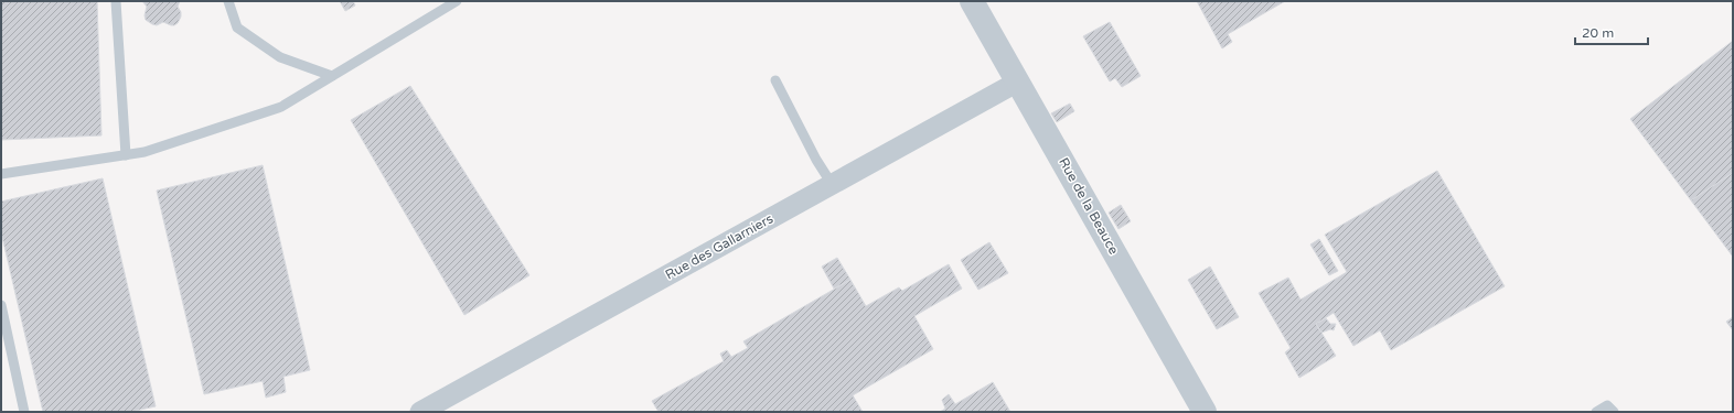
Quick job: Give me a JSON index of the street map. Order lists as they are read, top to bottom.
{
  "streets": {
    "street": ["Rue de la Beauce", "Rue des Gallarniers"]
  },
  "crossings": [
    ["Rue de la Beauce", "Rue des Gallarniers"]
  ],
  "scale_bar": "20 m"
}
